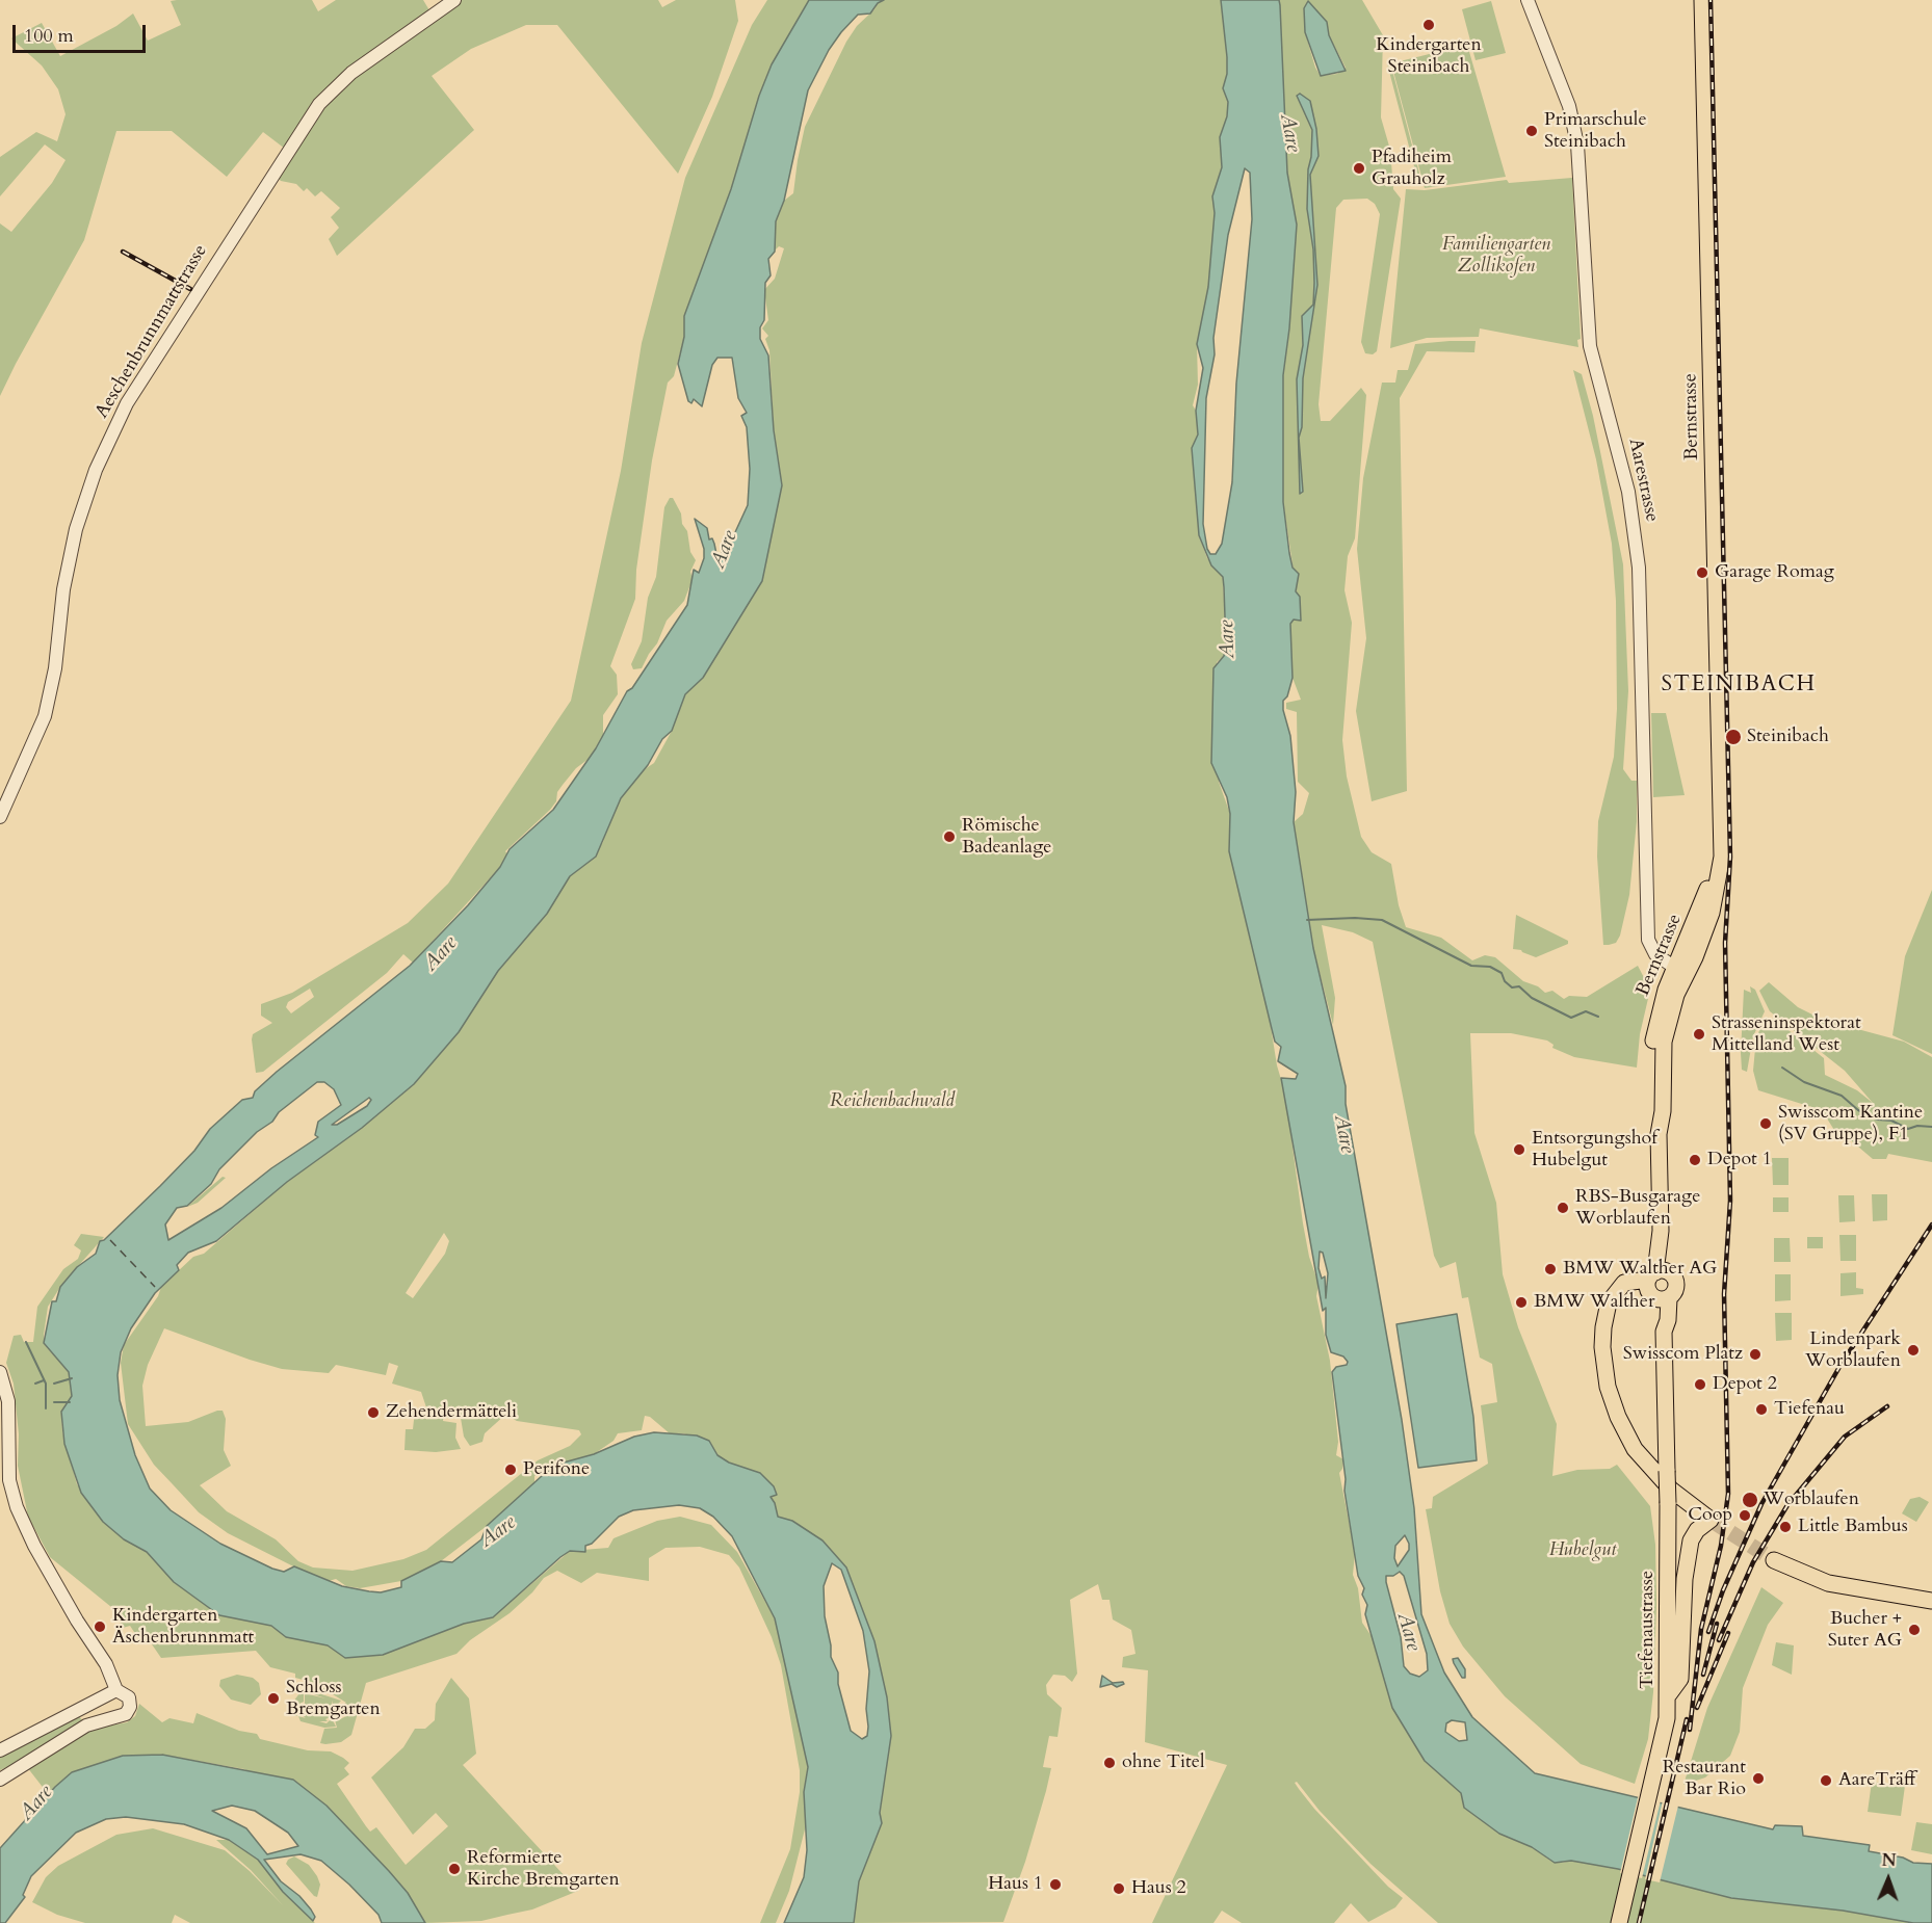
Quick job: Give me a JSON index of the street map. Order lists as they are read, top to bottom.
{
  "streets": {
    "main road": ["Bernstrasse", "Tiefenaustrasse"],
    "street": ["Aeschenbrunnmattstrasse", "Aarestrasse"]
  },
  "crossings": [
    ["Bernstrasse", "Aarestrasse"],
    ["Bernstrasse", "Tiefenaustrasse"]
  ],
  "districts": ["STEINIBACH"],
  "water": ["Aare"],
  "parks": ["Familiengarten Zollikofen", "Reichenbachwald", "Hubelgut"],
  "places": [
    "Kindergarten Steinibach",
    "Primarschule Steinibach",
    "Pfadiheim Grauholz",
    "Garage Romag",
    "Steinibach",
    "Römische Badeanlage",
    "Strasseninspektorat Mittelland West",
    "Swisscom Kantine (SV Gruppe), F1",
    "Entsorgungshof Hubelgut",
    "Depot 1",
    "RBS-Busgarage Worblaufen",
    "BMW Walther AG",
    "BMW Walther",
    "Lindenpark Worblaufen",
    "Swisscom Platz",
    "Depot 2",
    "Tiefenau",
    "Zehendermätteli",
    "Perifone",
    "Worblaufen",
    "Coop",
    "Little Bambus",
    "Kindergarten Äschenbrunnmatt",
    "Bucher + Suter AG",
    "Schloss Bremgarten",
    "ohne Titel",
    "Restaurant Bar Rio",
    "AareTräff",
    "Reformierte Kirche Bremgarten",
    "Haus 1",
    "Haus 2"
  ],
  "scale_bar": "100 m",
  "north": "top"
}
